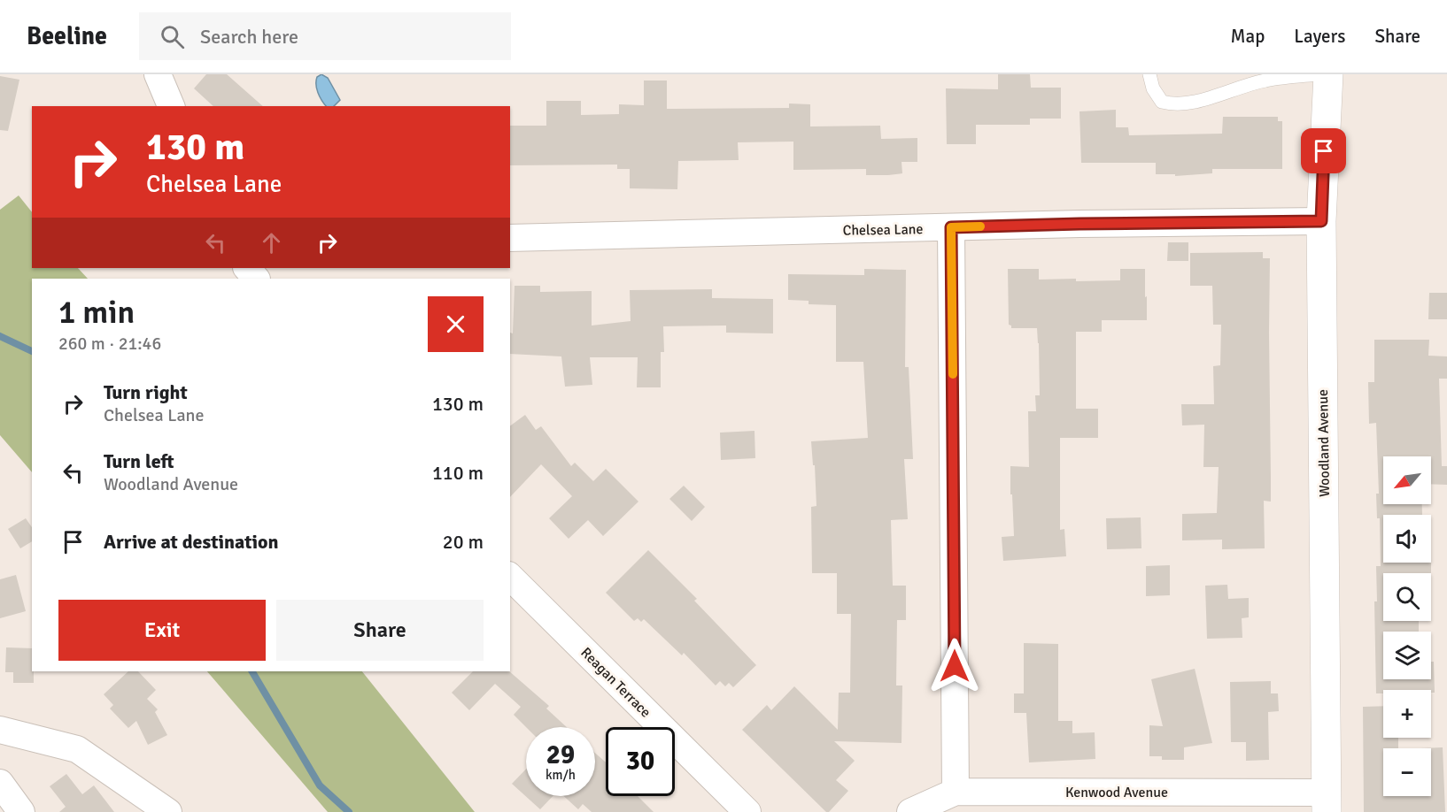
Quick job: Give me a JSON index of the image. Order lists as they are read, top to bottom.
{
  "streets": {
    "street": [
      "Chelsea Lane",
      "Woodland Avenue",
      "Reagan Terrace",
      "Kenwood Avenue"
    ]
  },
  "crossings": [
    ["Chelsea Lane", "Woodland Avenue"],
    ["Woodland Avenue", "Kenwood Avenue"]
  ],
  "north": "bottom left",
  "page": {
    "header": "Beeline",
    "search": "Search here",
    "nav": ["Map", "Layers", "Share"],
    "turn": ["130 m", "Chelsea Lane"],
    "heading": ["1 min", "260 m · 21:46"],
    "list": [
      {
        "name": "Turn right",
        "note": "Chelsea Lane",
        "value": "130 m"
      },
      {
        "name": "Turn left",
        "note": "Woodland Avenue",
        "value": "110 m"
      },
      {
        "name": "Arrive at destination",
        "value": "20 m"
      }
    ],
    "map_buttons": ["+", "−"],
    "buttons": ["Exit", "Share"],
    "speed": "29 km/h",
    "limit": "30"
  }
}
